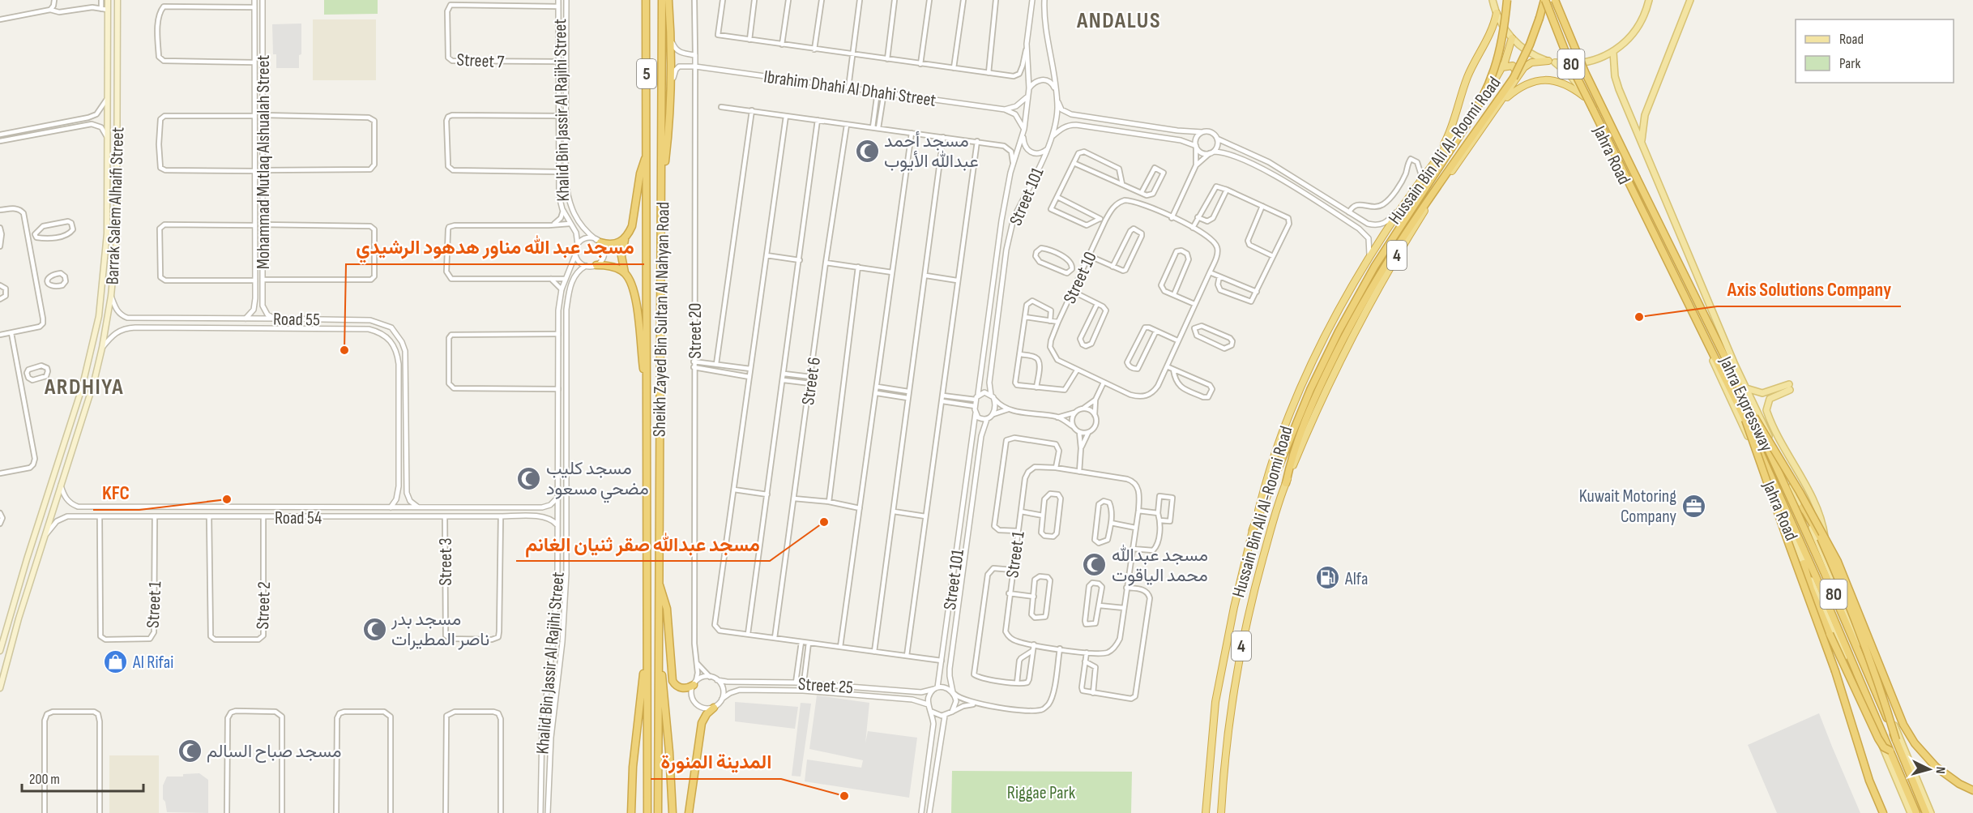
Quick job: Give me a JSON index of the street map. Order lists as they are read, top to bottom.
{
  "streets": {
    "highway": [
      "80",
      "5",
      "Hussain Bin Ali Al-Roomi Road",
      "4",
      "Sheikh Zayed Bin Sultan Al Nahyan Road",
      "Jahra Expressway"
    ],
    "main road": ["Jahra Road", "Barrak Salem Alhaifi Street"],
    "street": [
      "Street 7",
      "Ibrahim Dhahi Al Dhahi Street",
      "Khalid Bin Jassir Al Rajihi Street",
      "Mohammad Mutlaq Alshualah Street",
      "Street 101",
      "Street 10",
      "Road 55",
      "Street 20",
      "Street 6",
      "Road 54",
      "Street 1",
      "Street 3",
      "Street 2",
      "Street 25"
    ]
  },
  "crossings": [
    ["Street 7", "Khalid Bin Jassir Al Rajihi Street"],
    ["80", "Hussain Bin Ali Al-Roomi Road"],
    ["80", "Jahra Road"],
    ["Ibrahim Dhahi Al Dhahi Street", "Street 20"],
    ["Khalid Bin Jassir Al Rajihi Street", "Road 54"],
    ["Hussain Bin Ali Al-Roomi Road", "Jahra Road"],
    ["Mohammad Mutlaq Alshualah Street", "Road 55"],
    ["Street 101", "Street 25"],
    ["Barrak Salem Alhaifi Street", "Road 55"],
    ["Barrak Salem Alhaifi Street", "Road 54"],
    ["Road 55", "Road 54"],
    ["Street 20", "Street 25"],
    ["Road 54", "Street 1"],
    ["Road 54", "Street 3"],
    ["Road 54", "Street 2"]
  ],
  "districts": ["ANDALUS", "ARDHIYA"],
  "parks": ["Riggae Park"],
  "places": {
    "mosque": [
      "مسجد أحمد عبدالله الأيوب",
      "مسجد كليب مضحي مسعود",
      "مسجد عبدالله محمد الياقوت",
      "مسجد بدر ناصر المطيرات",
      "مسجد صباح السالم"
    ],
    "other": [
      "Axis Solutions Company",
      "مسجد عبد الله مناور هدهود الرشيدي",
      "KFC",
      "مسجد عبدالله صقر ثنيان الغانم",
      "المدينة المنورة"
    ],
    "office": ["Kuwait Motoring Company"],
    "fuel station": ["Alfa"],
    "shop": ["Al Rifai"]
  },
  "legend": ["Road", "Park"],
  "scale_bar": "200 m",
  "north": "right"
}
